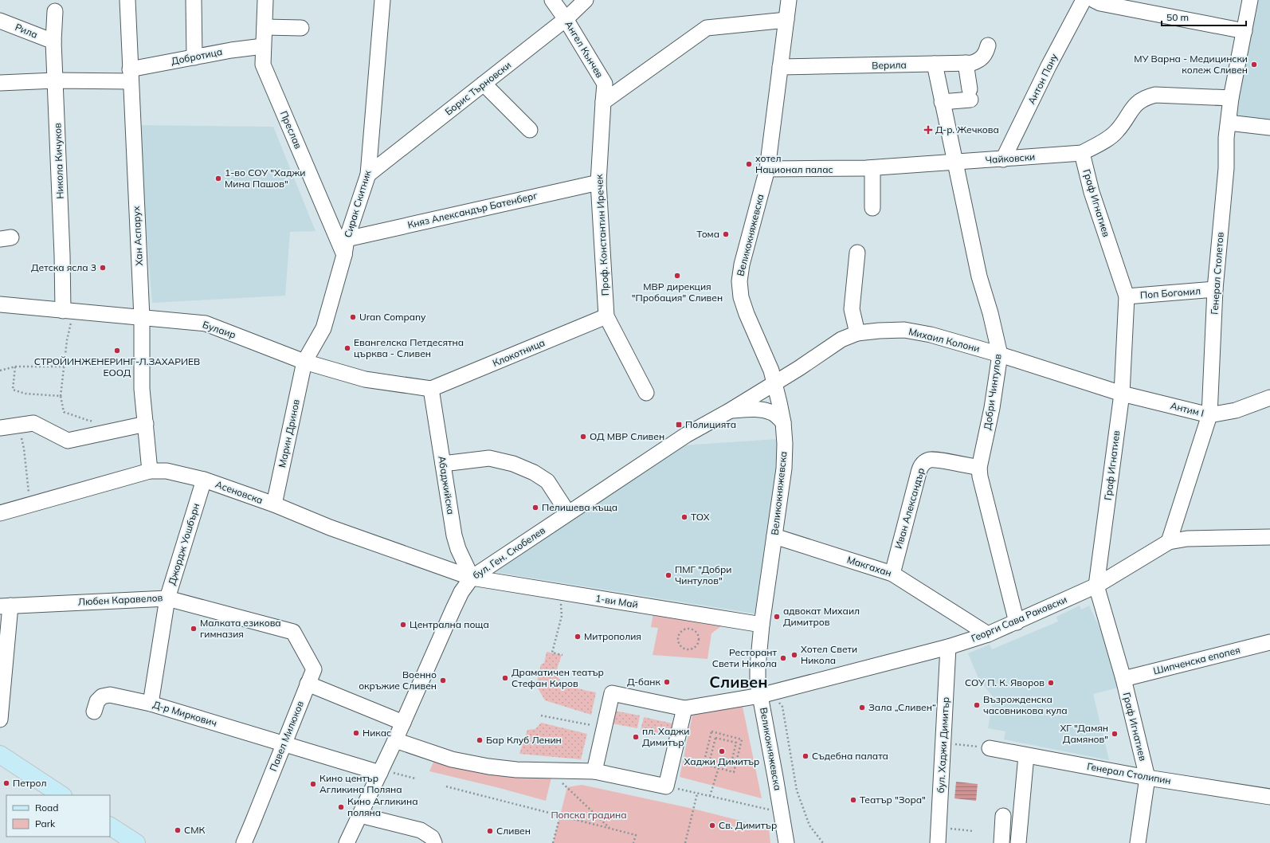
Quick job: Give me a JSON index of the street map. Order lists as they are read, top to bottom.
{
  "streets": {
    "street": [
      "Рила",
      "Ангел Кънчев",
      "Добротица",
      "Верила",
      "Антон Пану",
      "Борис Търновски",
      "Преслав",
      "Чайковски",
      "Никола Кичуков",
      "Граф Игнатиев",
      "Сирак Скитник",
      "Княз Александър Батенберг",
      "Проф. Константин Иречек",
      "Великокняжевска",
      "Хан Аспарух",
      "Генерал Столетов",
      "Поп Богомил",
      "Булаир",
      "Михаил Колони",
      "Клокотница",
      "Добри Чинтулов",
      "Антим I",
      "Марин Дринов",
      "Абаджийска",
      "Асеновска",
      "Иван Александър",
      "Джордж Уошбърн",
      "бул. Ген. Скобелев",
      "Макгахан",
      "Любен Каравелов",
      "1-ви Май",
      "Георги Сава Раковски",
      "Шипченска епопея",
      "Д-р Миркович",
      "Павел Милюков",
      "бул. Хаджи Димитър",
      "Генерал Столипин"
    ]
  },
  "crossings": [
    ["Рила", "Никола Кичуков"],
    ["Ангел Кънчев", "Борис Търновски"],
    ["Ангел Кънчев", "Проф. Константин Иречек"],
    ["Добротица", "Преслав"],
    ["Добротица", "Никола Кичуков"],
    ["Добротица", "Хан Аспарух"],
    ["Верила", "Великокняжевска"],
    ["Верила", "Добри Чинтулов"],
    ["Антон Пану", "Чайковски"],
    ["Борис Търновски", "Сирак Скитник"],
    ["Преслав", "Сирак Скитник"],
    ["Чайковски", "Граф Игнатиев"],
    ["Чайковски", "Великокняжевска"],
    ["Чайковски", "Генерал Столетов"],
    ["Чайковски", "Добри Чинтулов"],
    ["Никола Кичуков", "Булаир"],
    ["Граф Игнатиев", "Поп Богомил"],
    ["Граф Игнатиев", "Михаил Колони"],
    ["Граф Игнатиев", "Антим I"],
    ["Граф Игнатиев", "Георги Сава Раковски"],
    ["Граф Игнатиев", "Шипченска епопея"],
    ["Граф Игнатиев", "Генерал Столипин"],
    ["Сирак Скитник", "Княз Александър Батенберг"],
    ["Сирак Скитник", "Булаир"],
    ["Сирак Скитник", "Марин Дринов"],
    ["Княз Александър Батенберг", "Проф. Константин Иречек"],
    ["Проф. Константин Иречек", "Клокотница"],
    ["Великокняжевска", "Михаил Колони"],
    ["Великокняжевска", "Макгахан"],
    ["Великокняжевска", "1-ви Май"],
    ["Великокняжевска", "Георги Сава Раковски"],
    ["Хан Аспарух", "Булаир"],
    ["Хан Аспарух", "Асеновска"],
    ["Генерал Столетов", "Поп Богомил"],
    ["Генерал Столетов", "Антим I"],
    ["Генерал Столетов", "Георги Сава Раковски"],
    ["Булаир", "Клокотница"],
    ["Булаир", "Марин Дринов"],
    ["Булаир", "Абаджийска"],
    ["Михаил Колони", "Добри Чинтулов"],
    ["Михаил Колони", "Антим I"],
    ["Михаил Колони", "бул. Ген. Скобелев"],
    ["Клокотница", "Абаджийска"],
    ["Добри Чинтулов", "Иван Александър"],
    ["Добри Чинтулов", "Георги Сава Раковски"],
    ["Марин Дринов", "Асеновска"],
    ["Абаджийска", "Асеновска"],
    ["Абаджийска", "бул. Ген. Скобелев"],
    ["Абаджийска", "1-ви Май"],
    ["Асеновска", "Джордж Уошбърн"],
    ["Асеновска", "бул. Ген. Скобелев"],
    ["Асеновска", "1-ви Май"],
    ["Иван Александър", "Макгахан"],
    ["Джордж Уошбърн", "Любен Каравелов"],
    ["Джордж Уошбърн", "Д-р Миркович"],
    ["бул. Ген. Скобелев", "1-ви Май"],
    ["бул. Ген. Скобелев", "Д-р Миркович"],
    ["Макгахан", "Георги Сава Раковски"],
    ["Любен Каравелов", "Павел Милюков"],
    ["Георги Сава Раковски", "бул. Хаджи Димитър"],
    ["Д-р Миркович", "Павел Милюков"]
  ],
  "districts": ["Сливен"],
  "parks": ["Попска градина"],
  "places": {
    "other": [
      "МУ Варна - Медицински колеж Сливен",
      "хотел Национал палас",
      "1-во СОУ \"Хаджи Мина Пашов\"",
      "Тома",
      "Детска ясла 3",
      "МВР дирекция \"Пробация\" Сливен",
      "Uran Company",
      "Евангелска Петдесятна църква - Сливен",
      "СТРОЙИНЖЕНЕРИНГ-Л.ЗАХАРИЕВ ЕООД",
      "ОД МВР Сливен",
      "Пелишева къща",
      "ТОХ",
      "ПМГ \"Добри Чинтулов\"",
      "адвокат Михаил Димитров",
      "Централна поща",
      "Малката езикова гимназия",
      "Митрополия",
      "Хотел Свети Никола",
      "Ресторант Свети Никола",
      "Драматичен театър Стефан Киров",
      "Военно окръжие Сливен",
      "Д-банк",
      "СОУ П. К. Яворов",
      "Възрожденска часовникова кула",
      "Зала „Сливен“",
      "Никас",
      "ХГ \"Дамян Дамянов\"",
      "пл. Хаджи Димитър",
      "Бар Клуб Ленин",
      "Хаджи Димитър",
      "Съдебна палата",
      "Петрол",
      "Кино център Агликина Поляна",
      "Театър \"Зора\"",
      "Кино Агликина поляна",
      "Св. Димитър",
      "СМК",
      "Сливен"
    ],
    "health": ["Д-р. Жечкова"],
    "transit": ["Полицията"]
  },
  "legend": ["Road", "Park"],
  "scale_bar": "50 m"
}
